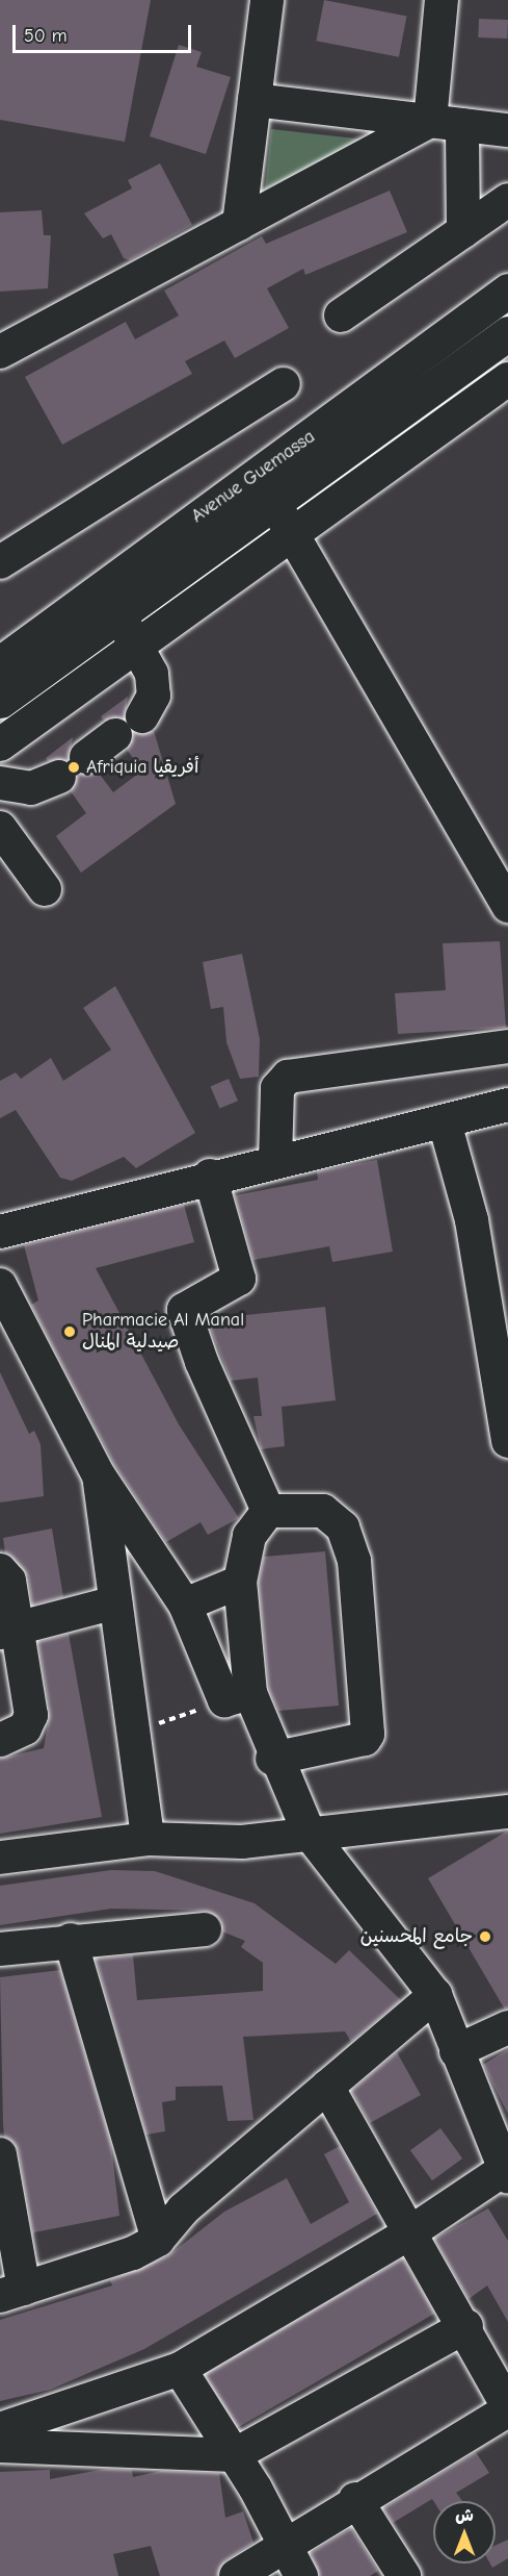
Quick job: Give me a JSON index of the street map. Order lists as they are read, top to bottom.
{
  "streets": {
    "main road": ["Avenue Guemassa"]
  },
  "places": ["Afriquia أفريقيا", "Pharmacie Al Manal صيدلية المنال", "جامع المحسنين"],
  "scale_bar": "50 m",
  "north": "top"
}
